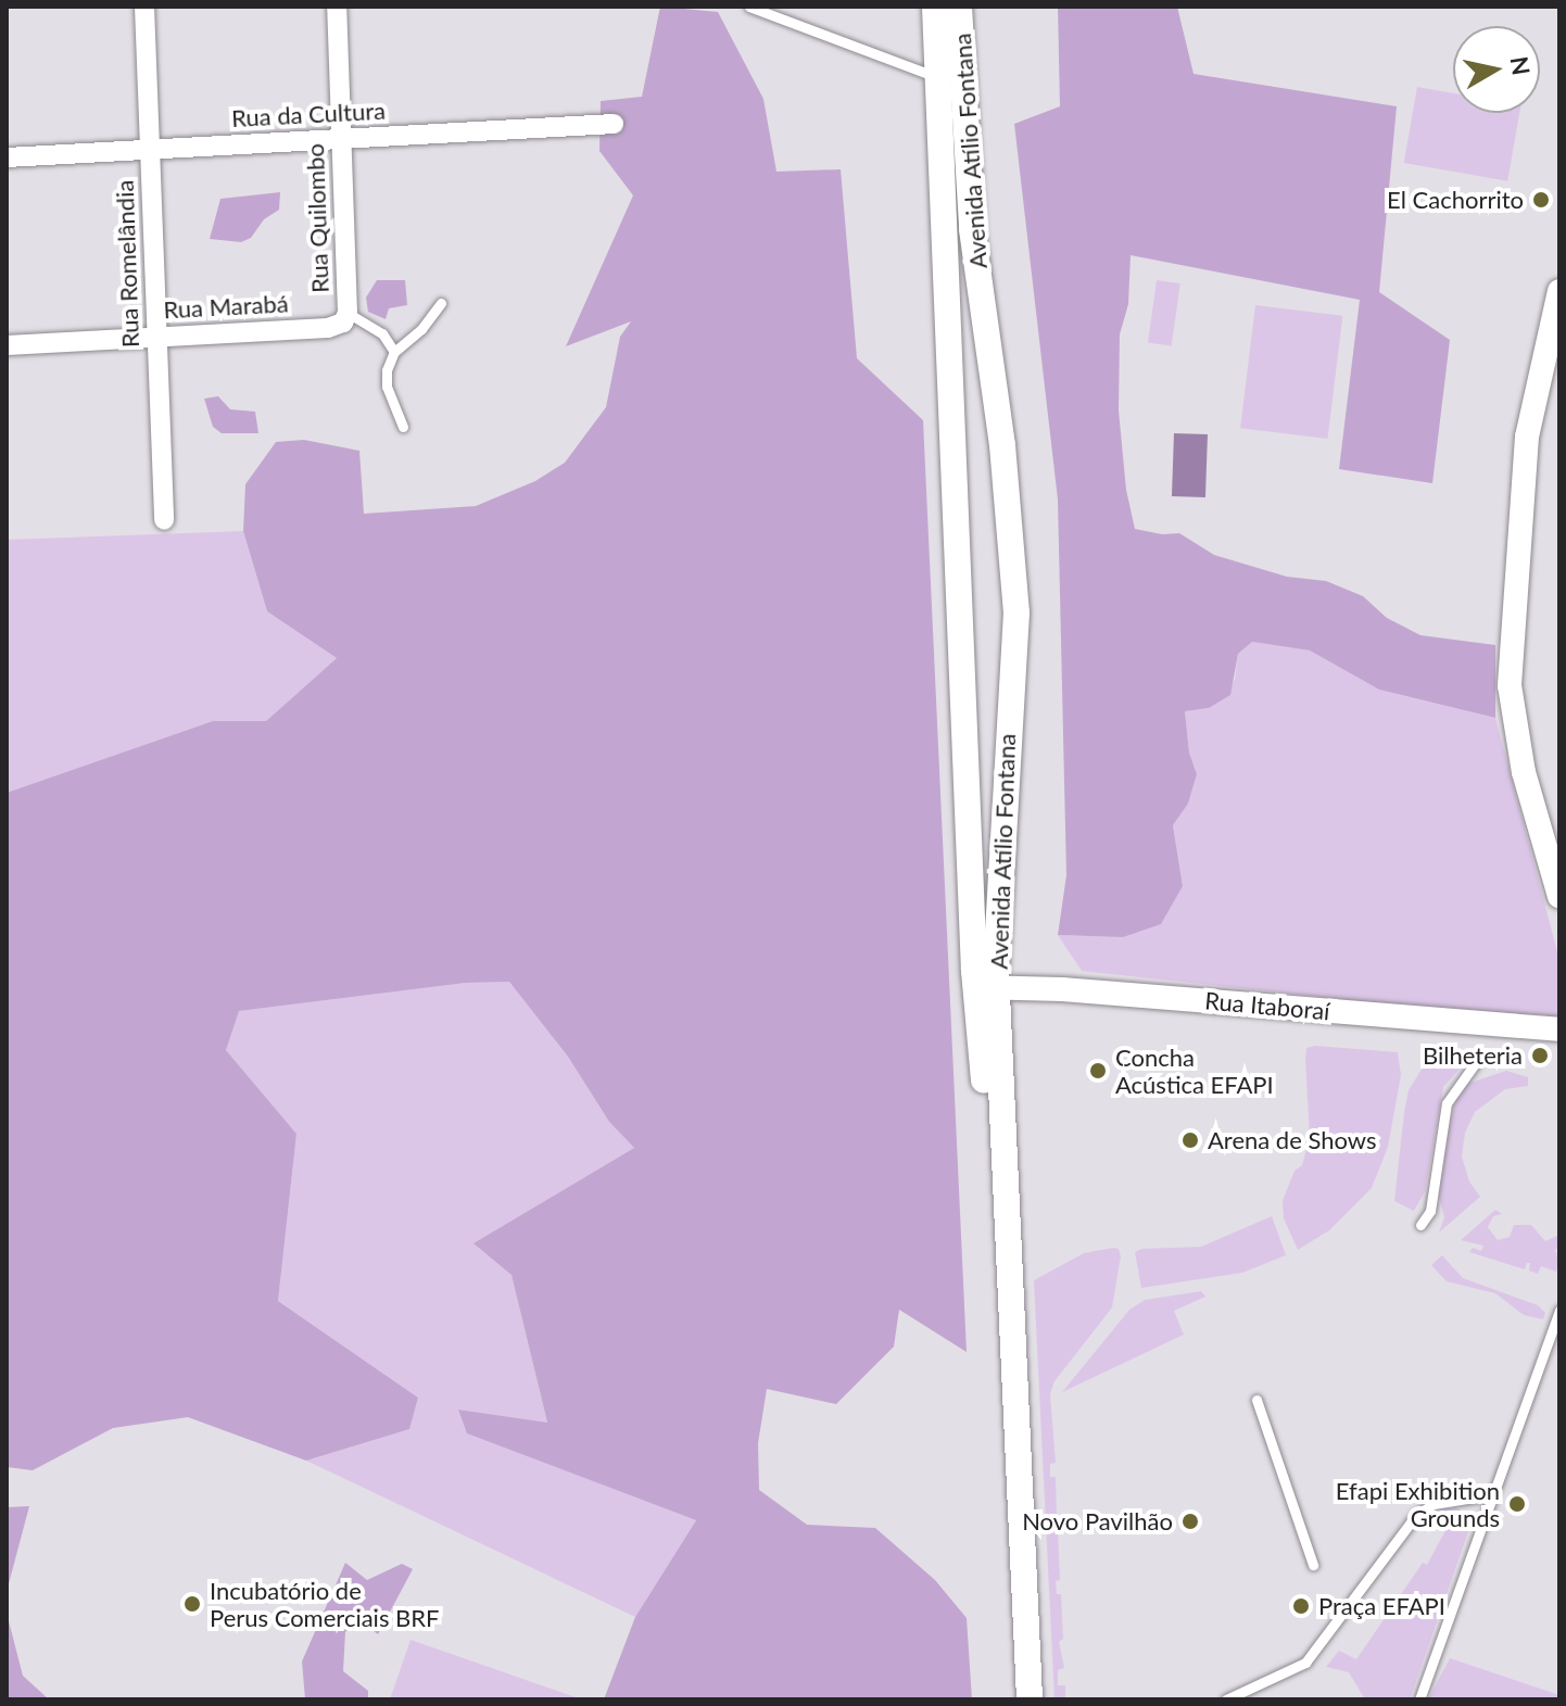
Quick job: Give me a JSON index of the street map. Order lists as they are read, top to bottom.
{
  "streets": {
    "main road": ["Avenida Atílio Fontana"],
    "street": [
      "Rua da Cultura",
      "Rua Quilombo",
      "Rua Romelândia",
      "Rua Marabá",
      "Rua Itaboraí"
    ]
  },
  "crossings": [
    ["Rua da Cultura", "Rua Quilombo"],
    ["Rua da Cultura", "Rua Romelândia"],
    ["Avenida Atílio Fontana", "Rua Itaboraí"],
    ["Rua Quilombo", "Rua Marabá"],
    ["Rua Romelândia", "Rua Marabá"]
  ],
  "places": [
    "El Cachorrito",
    "Bilheteria",
    "Concha Acústica EFAPI",
    "Arena de Shows",
    "Efapi Exhibition Grounds",
    "Novo Pavilhão",
    "Incubatório de Perus Comerciais BRF",
    "Praça EFAPI"
  ],
  "north": "right"
}
